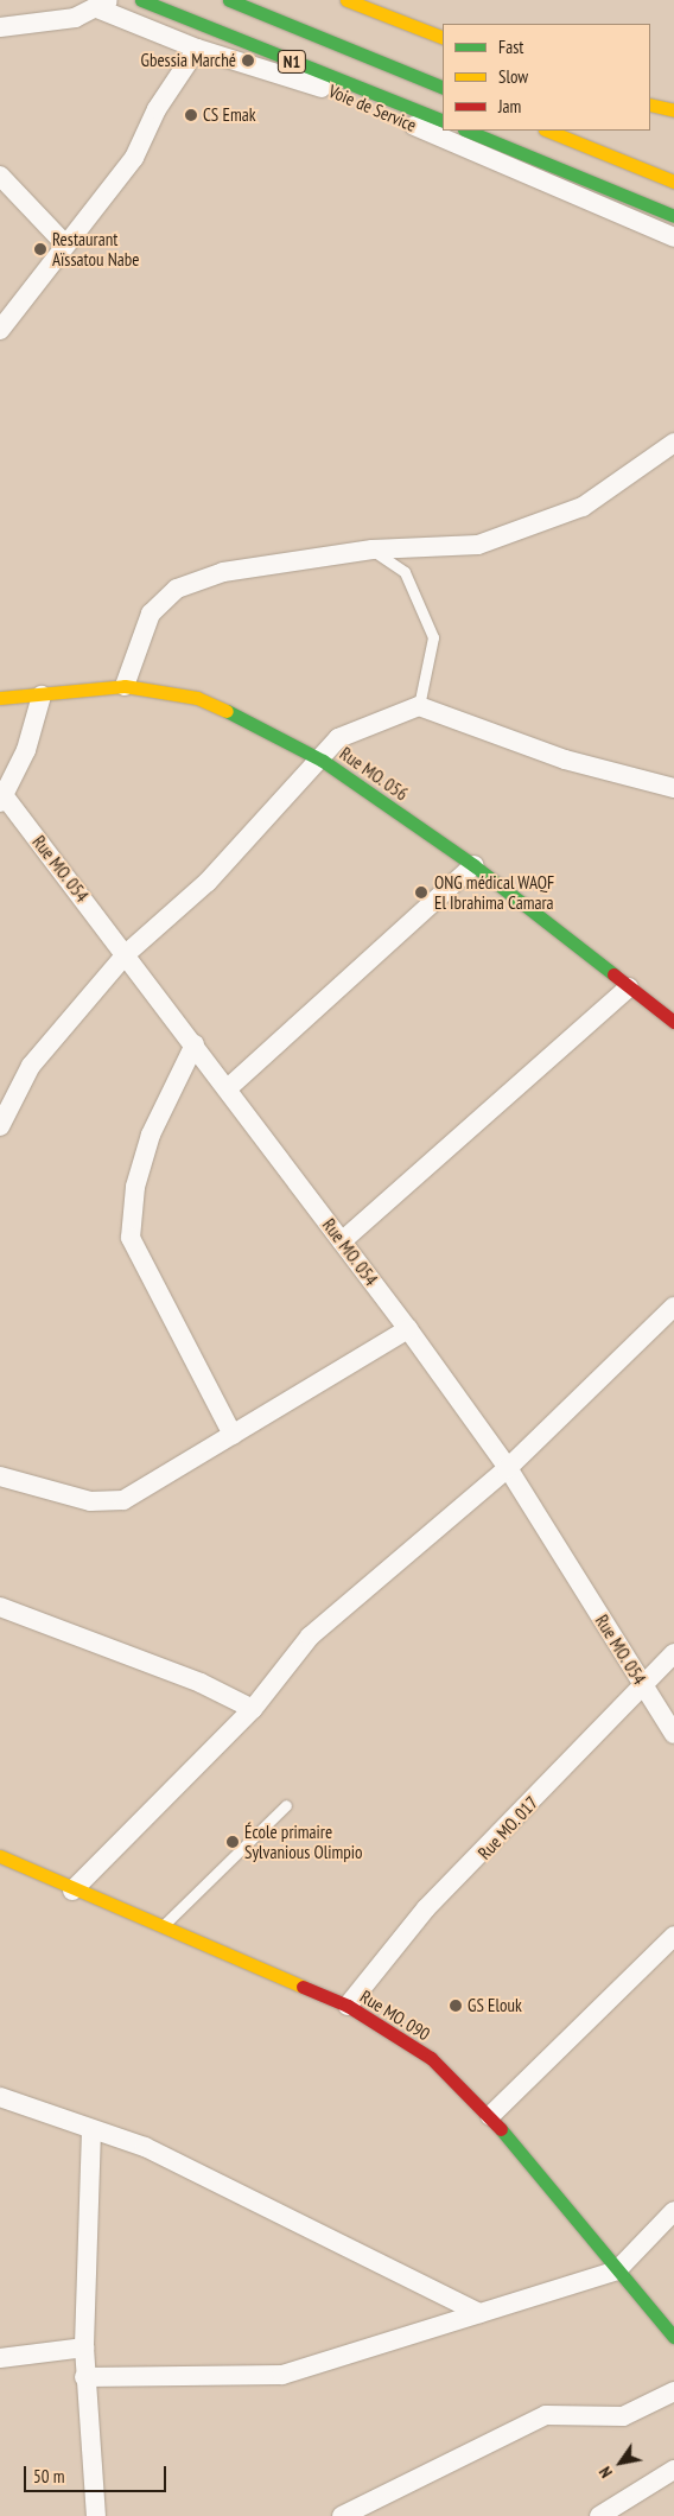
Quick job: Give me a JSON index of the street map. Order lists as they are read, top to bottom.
{
  "streets": {
    "main road": ["N1", "Rue MO. 056", "Rue MO. 090"],
    "street": ["Voie de Service", "Rue MO. 054", "Rue MO. 017"]
  },
  "crossings": [
    ["Rue MO. 054", "Rue MO. 017"],
    ["Rue MO. 017", "Rue MO. 090"]
  ],
  "places": [
    "Gbessia Marché",
    "CS Emak",
    "Restaurant Aïssatou Nabe",
    "ONG médical WAQF El Ibrahima Camara",
    "École primaire Sylvanious Olimpio",
    "GS Elouk"
  ],
  "legend": ["Fast", "Slow", "Jam"],
  "scale_bar": "50 m",
  "north": "bottom left"
}
